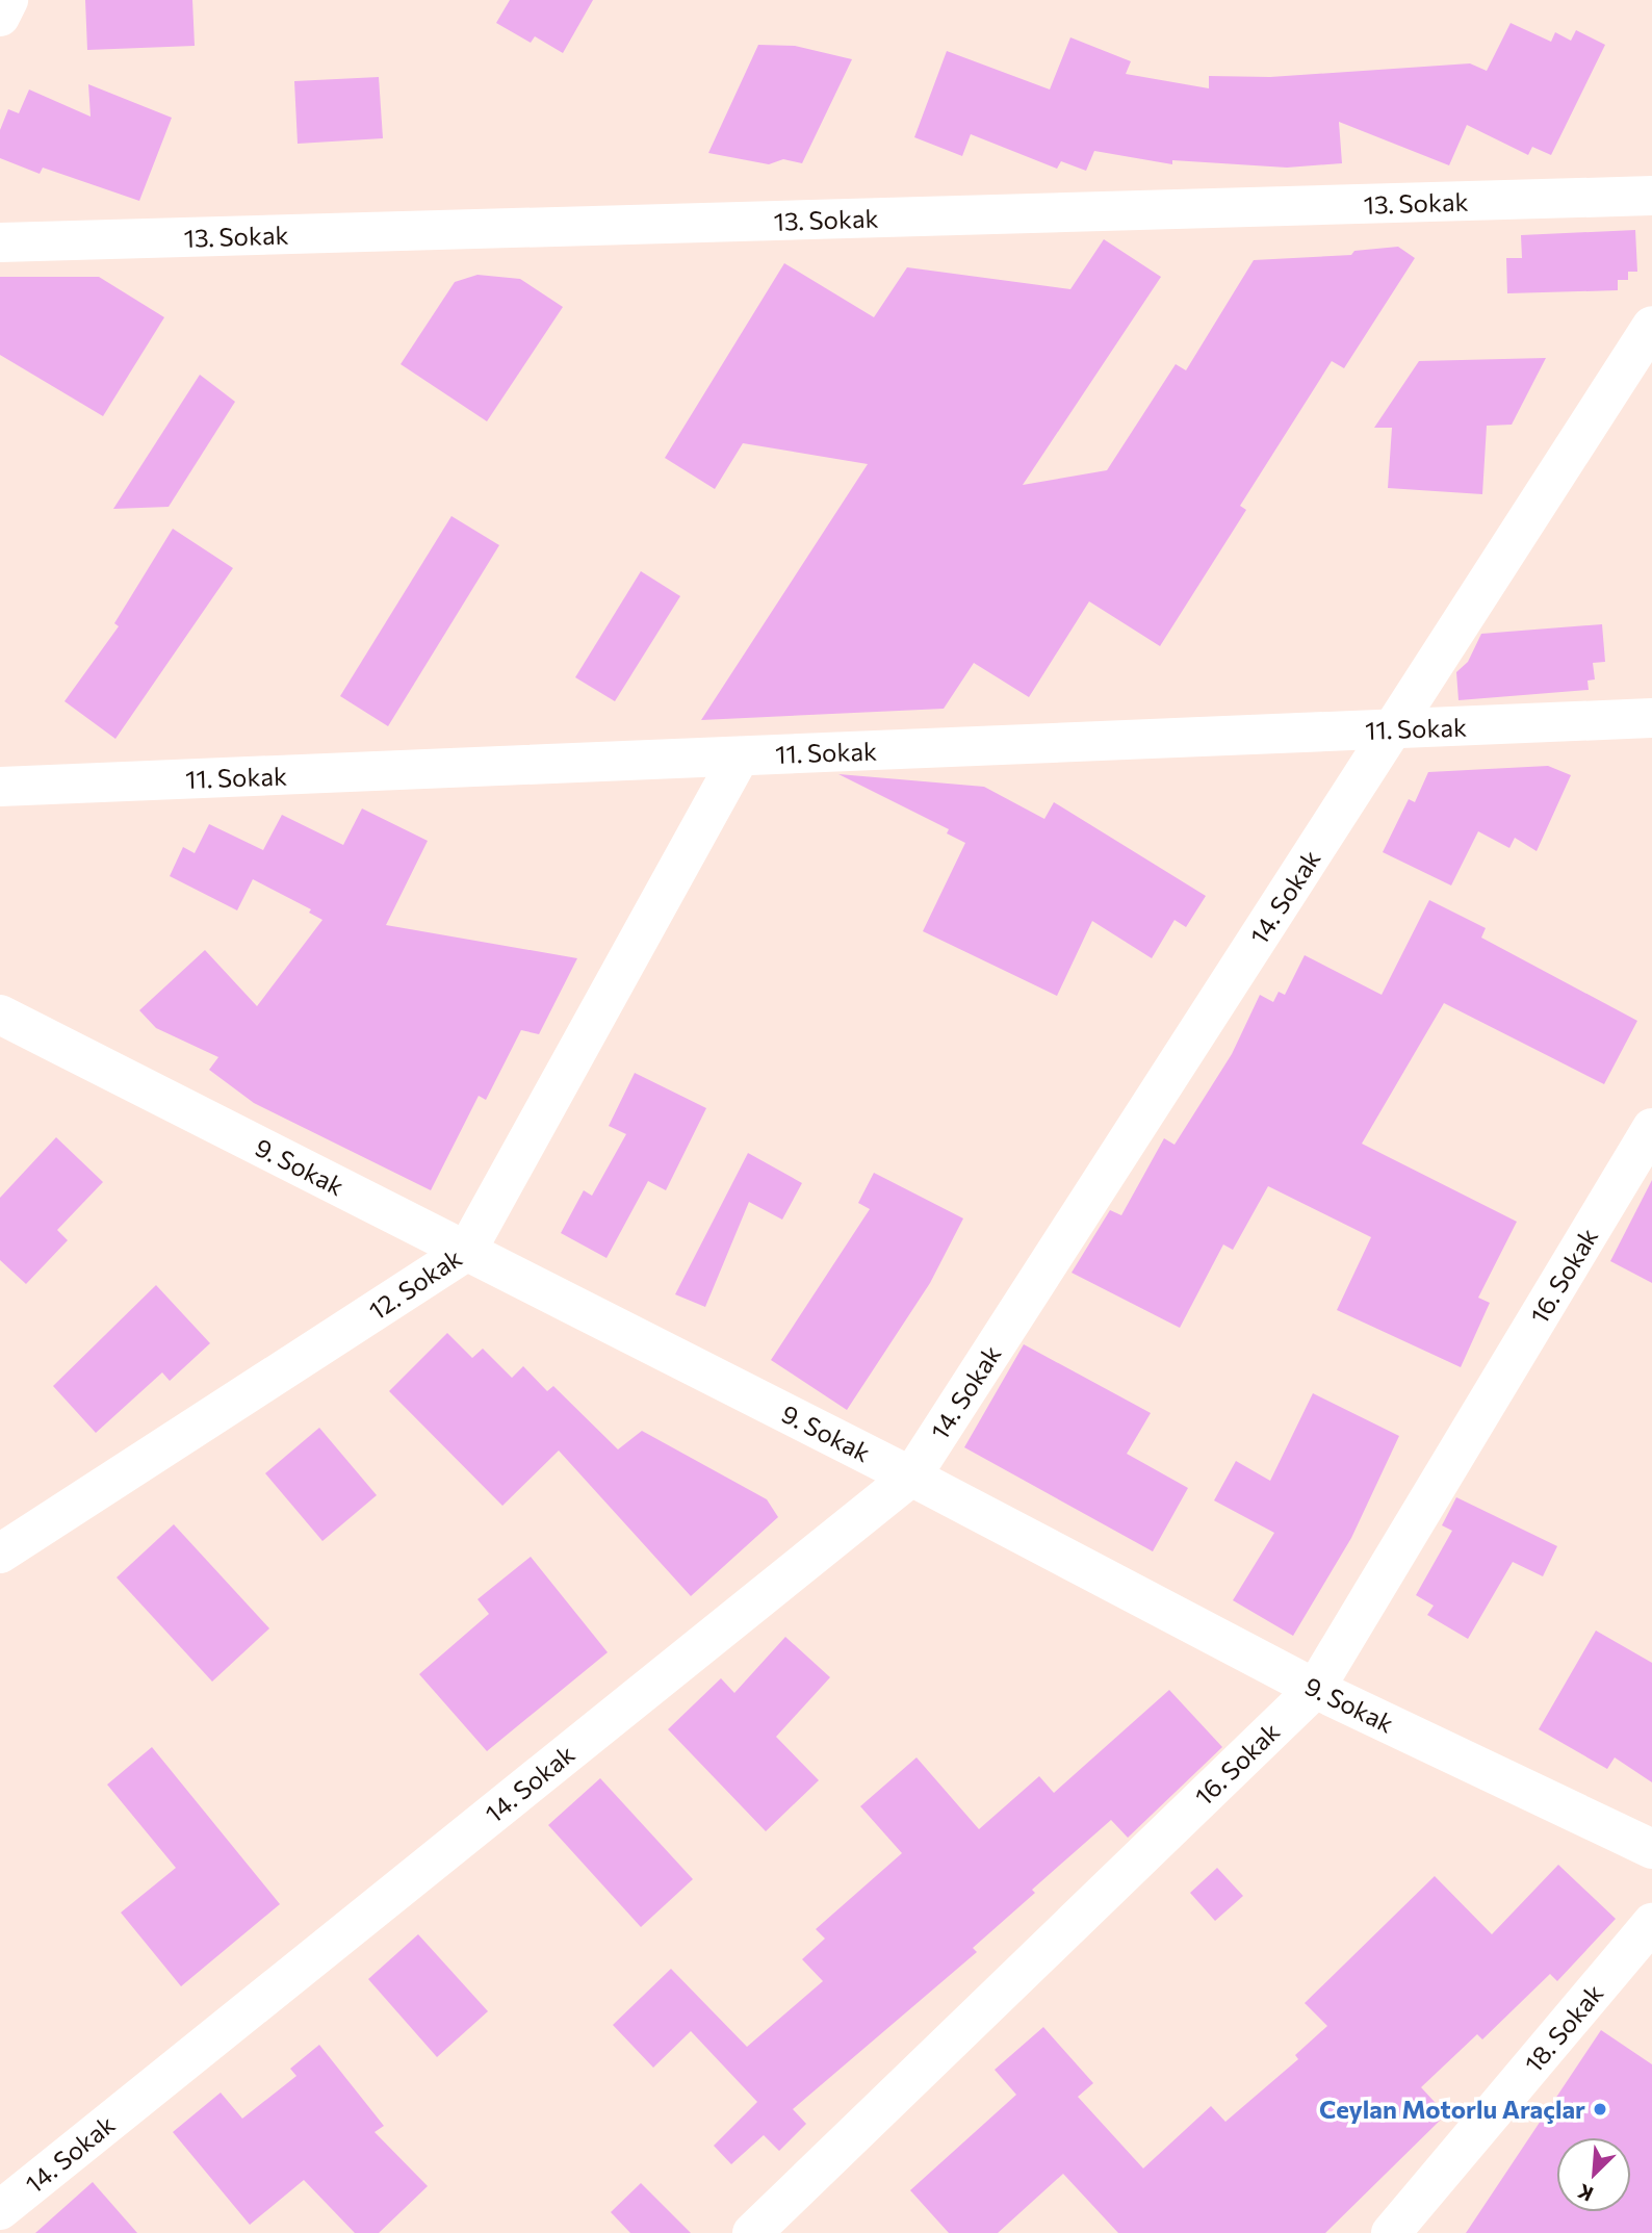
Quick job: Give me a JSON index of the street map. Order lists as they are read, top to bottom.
{
  "streets": {
    "street": [
      "13. Sokak",
      "11. Sokak",
      "14. Sokak",
      "9. Sokak",
      "16. Sokak",
      "12. Sokak",
      "18. Sokak"
    ]
  },
  "crossings": [
    ["11. Sokak", "14. Sokak"],
    ["11. Sokak", "12. Sokak"],
    ["14. Sokak", "9. Sokak"],
    ["9. Sokak", "16. Sokak"],
    ["9. Sokak", "12. Sokak"]
  ],
  "places": ["Ceylan Motorlu Araçlar"],
  "north": "bottom left"
}
